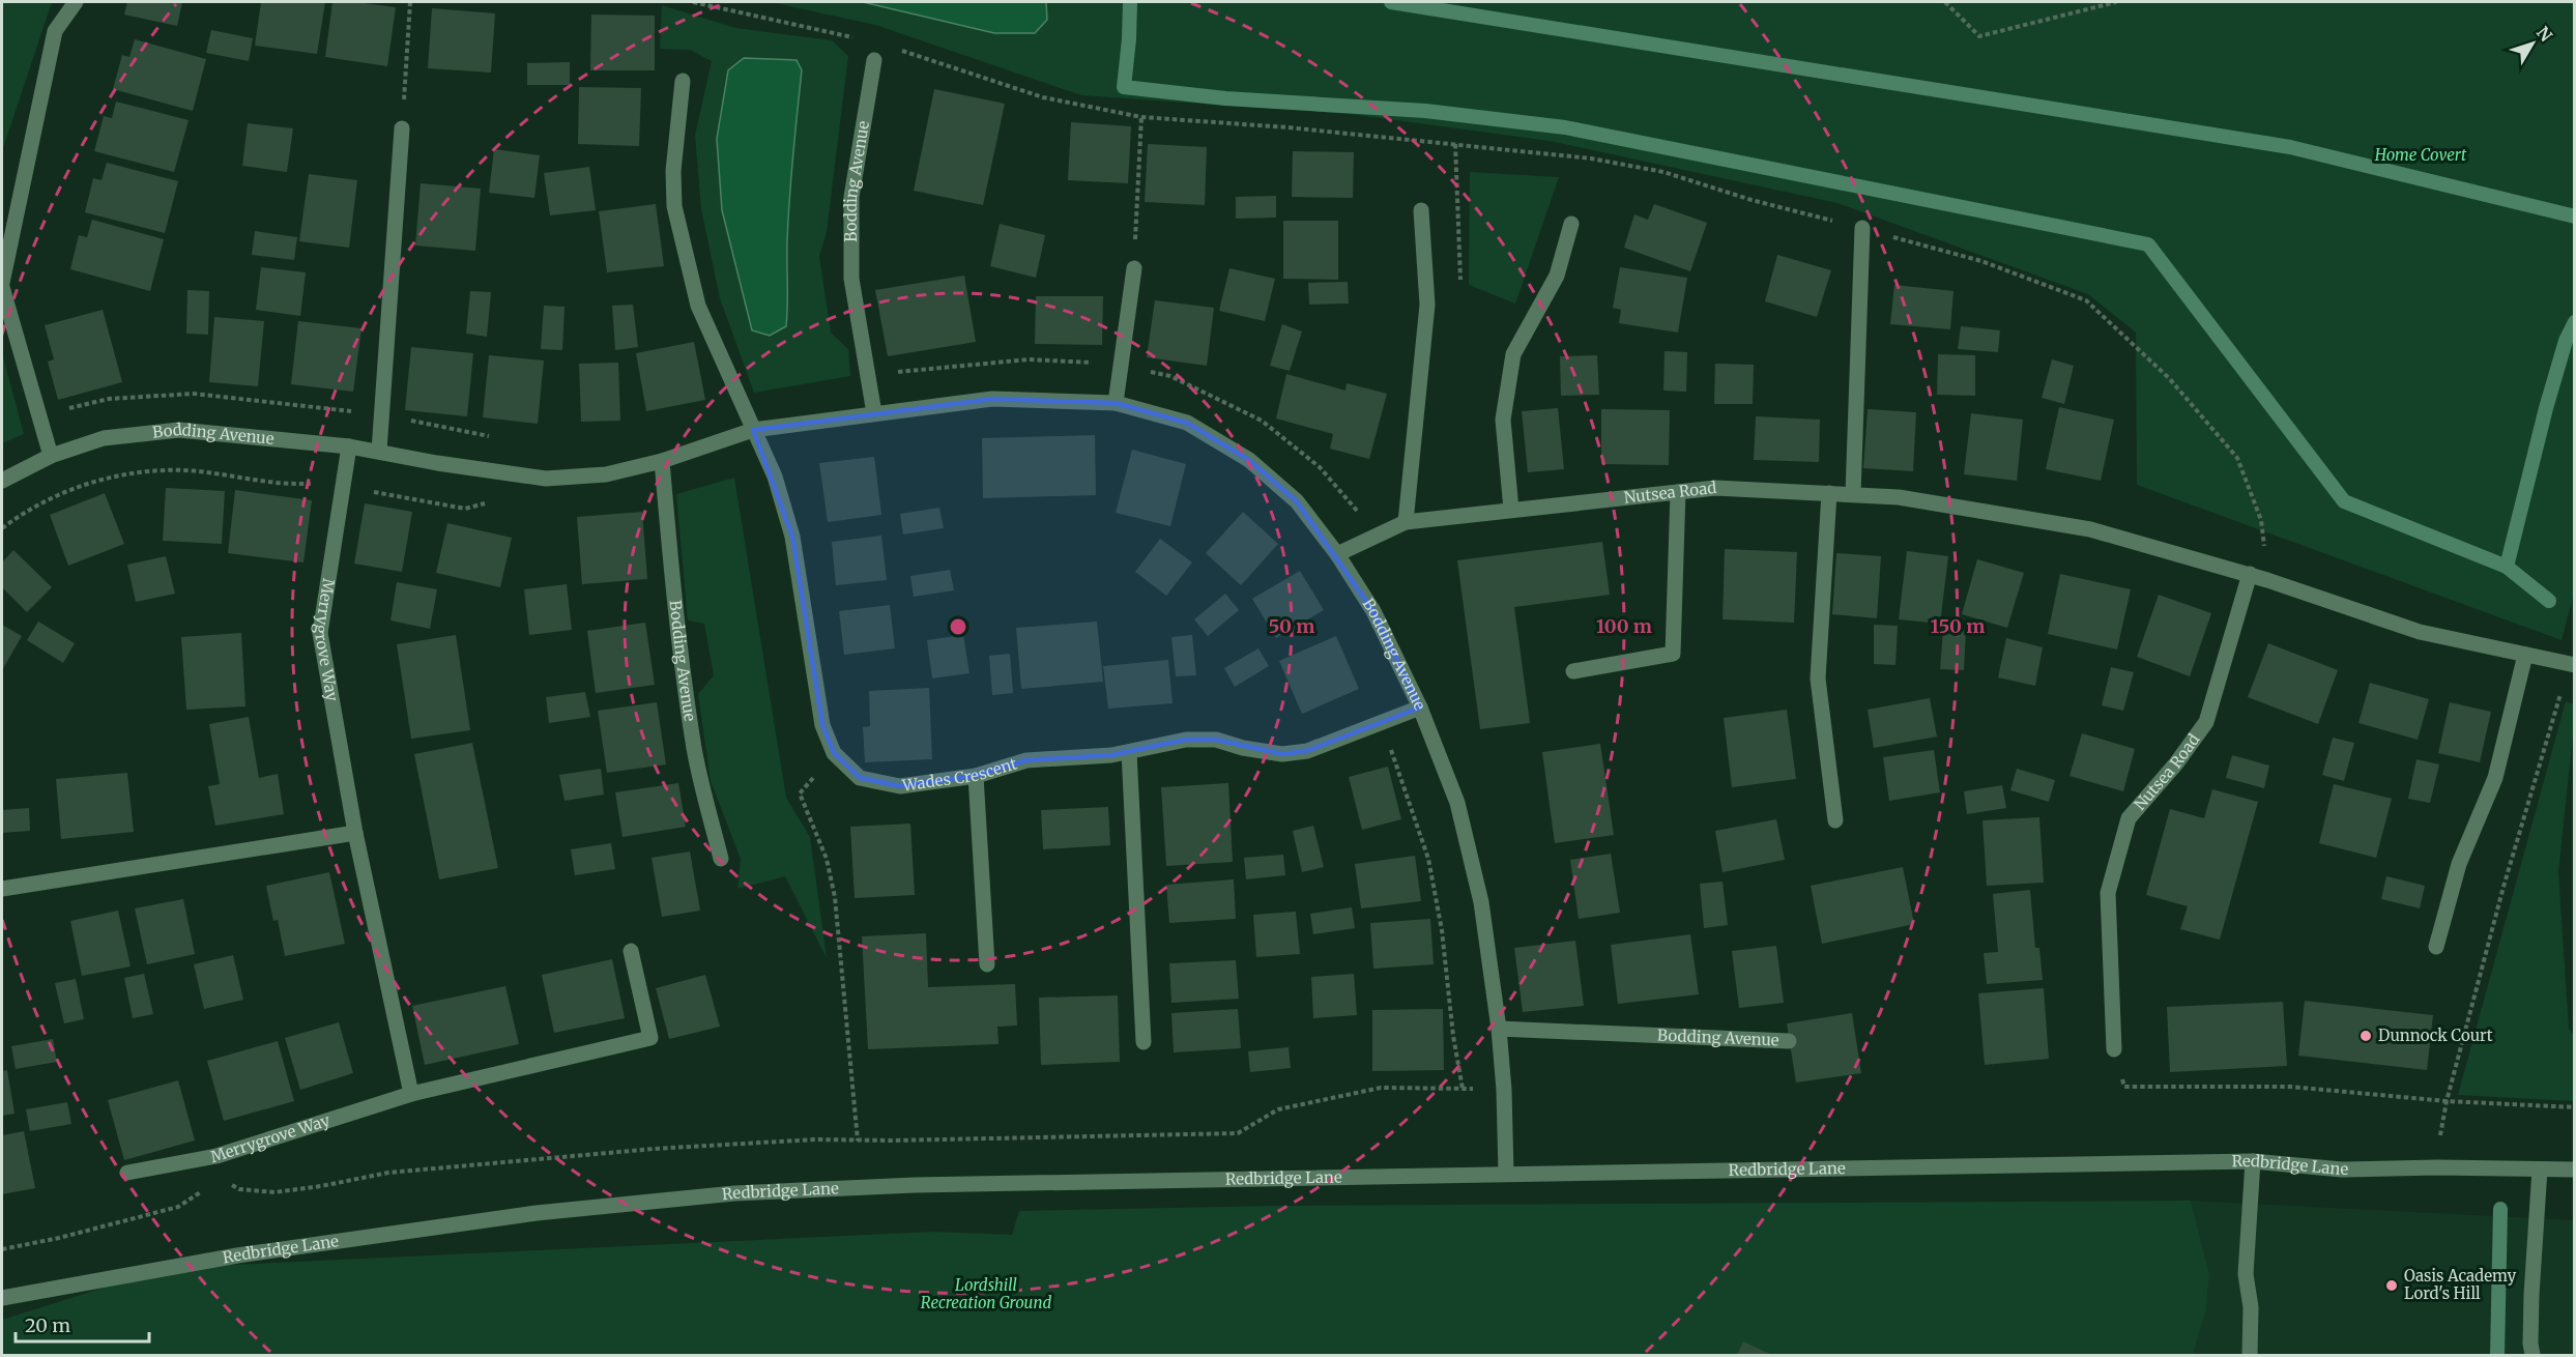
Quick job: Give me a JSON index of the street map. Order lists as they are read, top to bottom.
{
  "streets": {
    "street": [
      "Bodding Avenue",
      "Nutsea Road",
      "Merrygrove Way",
      "Wades Crescent",
      "Redbridge Lane"
    ]
  },
  "crossings": [
    ["Bodding Avenue", "Nutsea Road"],
    ["Bodding Avenue", "Merrygrove Way"],
    ["Bodding Avenue", "Wades Crescent"],
    ["Bodding Avenue", "Redbridge Lane"]
  ],
  "parks": ["Home Covert", "Lordshill Recreation Ground"],
  "places": ["Dunnock Court", "Oasis Academy Lord's Hill"],
  "scale_bar": "20 m",
  "north": "top right",
  "rings": ["50 m", "100 m", "150 m"]
}
